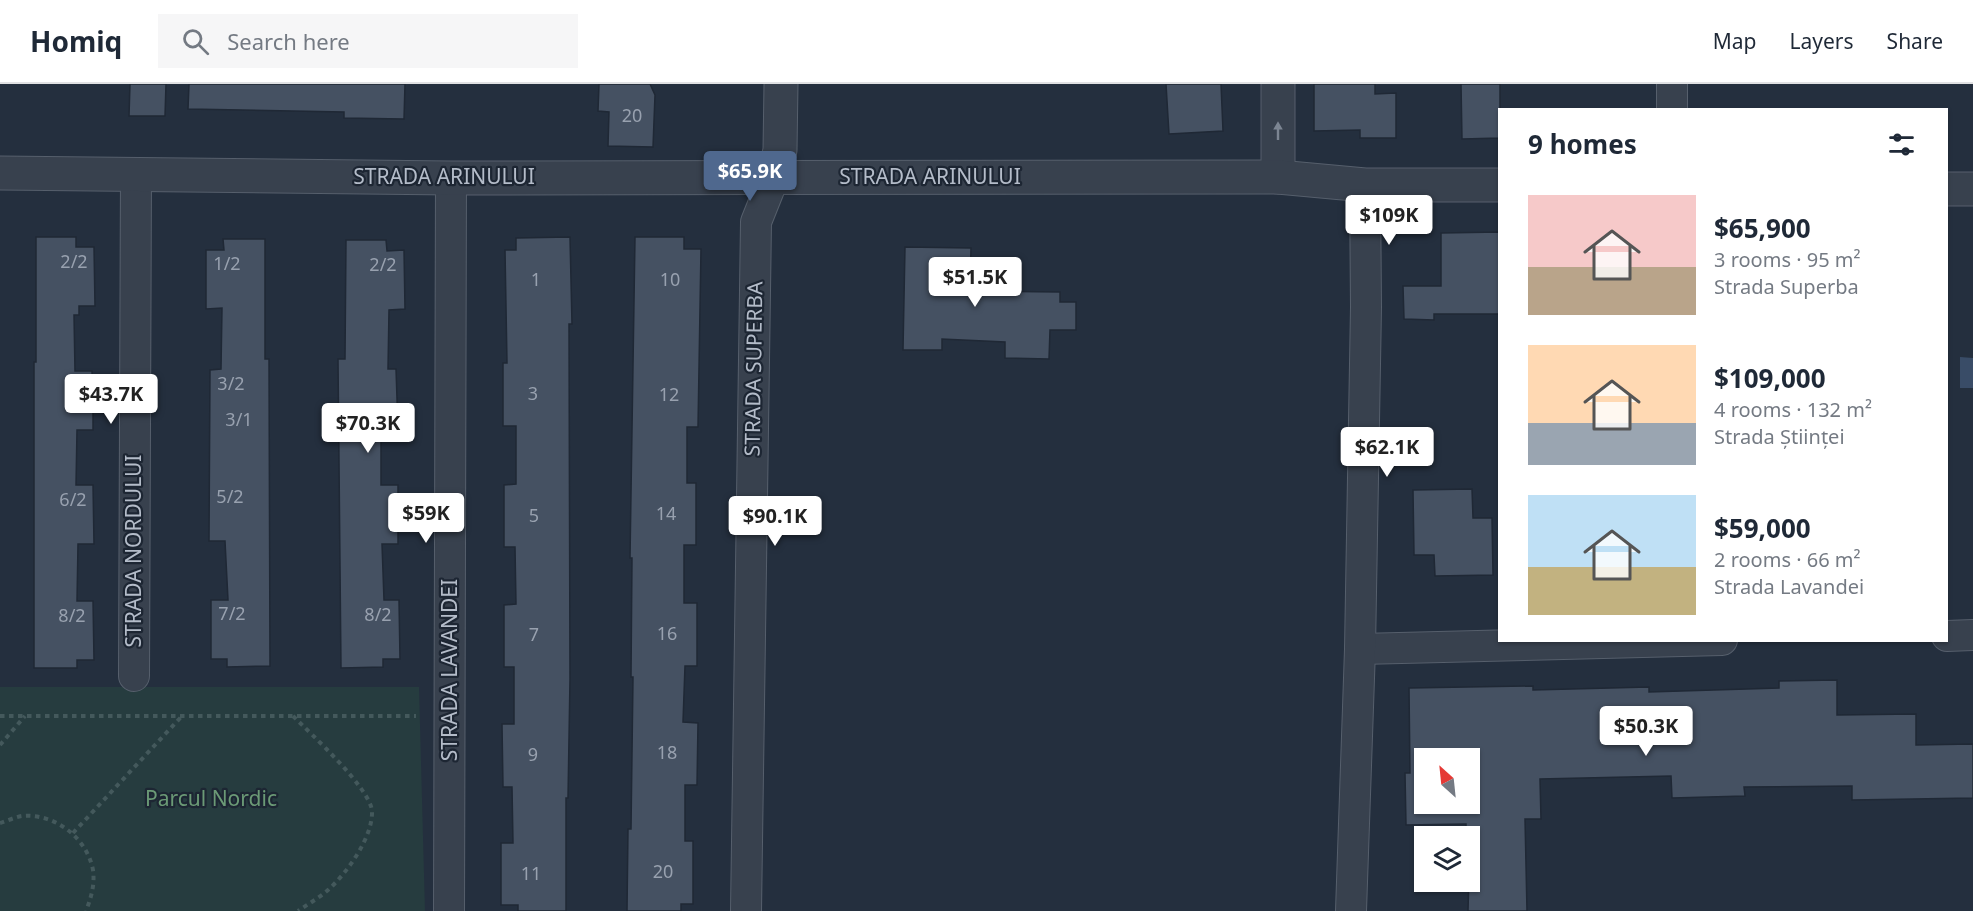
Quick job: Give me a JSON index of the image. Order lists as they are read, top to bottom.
{
  "streets": {
    "street": [
      "STRADA ARINULUI",
      "STRADA SUPERBA",
      "STRADA NORDULUI",
      "STRADA LAVANDEI"
    ]
  },
  "crossings": [
    ["STRADA ARINULUI", "STRADA SUPERBA"],
    ["STRADA ARINULUI", "STRADA NORDULUI"],
    ["STRADA ARINULUI", "STRADA LAVANDEI"]
  ],
  "parks": ["Parcul Nordic"],
  "house_numbers": [
    "20",
    "2/2",
    "1/2",
    "2/2",
    "1",
    "10",
    "3/2",
    "3",
    "12",
    "3/1",
    "5/2",
    "6/2",
    "14",
    "5",
    "7/2",
    "8/2",
    "8/2",
    "16",
    "7",
    "18",
    "9",
    "20",
    "11"
  ],
  "north": "top left",
  "page": {
    "header": "Homiq",
    "search": "Search here",
    "nav": ["Map", "Layers", "Share"],
    "heading": "9 homes",
    "price": [
      "$65.9K",
      "$109K",
      "$51.5K",
      "$43.7K",
      "$70.3K",
      "$62.1K",
      "$59K",
      "$90.1K",
      "$50.3K"
    ],
    "list": [
      {
        "name": "$65,900",
        "note": "3 rooms · 95 m² · Strada Superba"
      },
      {
        "name": "$109,000",
        "note": "4 rooms · 132 m² · Strada Științei"
      },
      {
        "name": "$59,000",
        "note": "2 rooms · 66 m² · Strada Lavandei"
      }
    ]
  }
}
